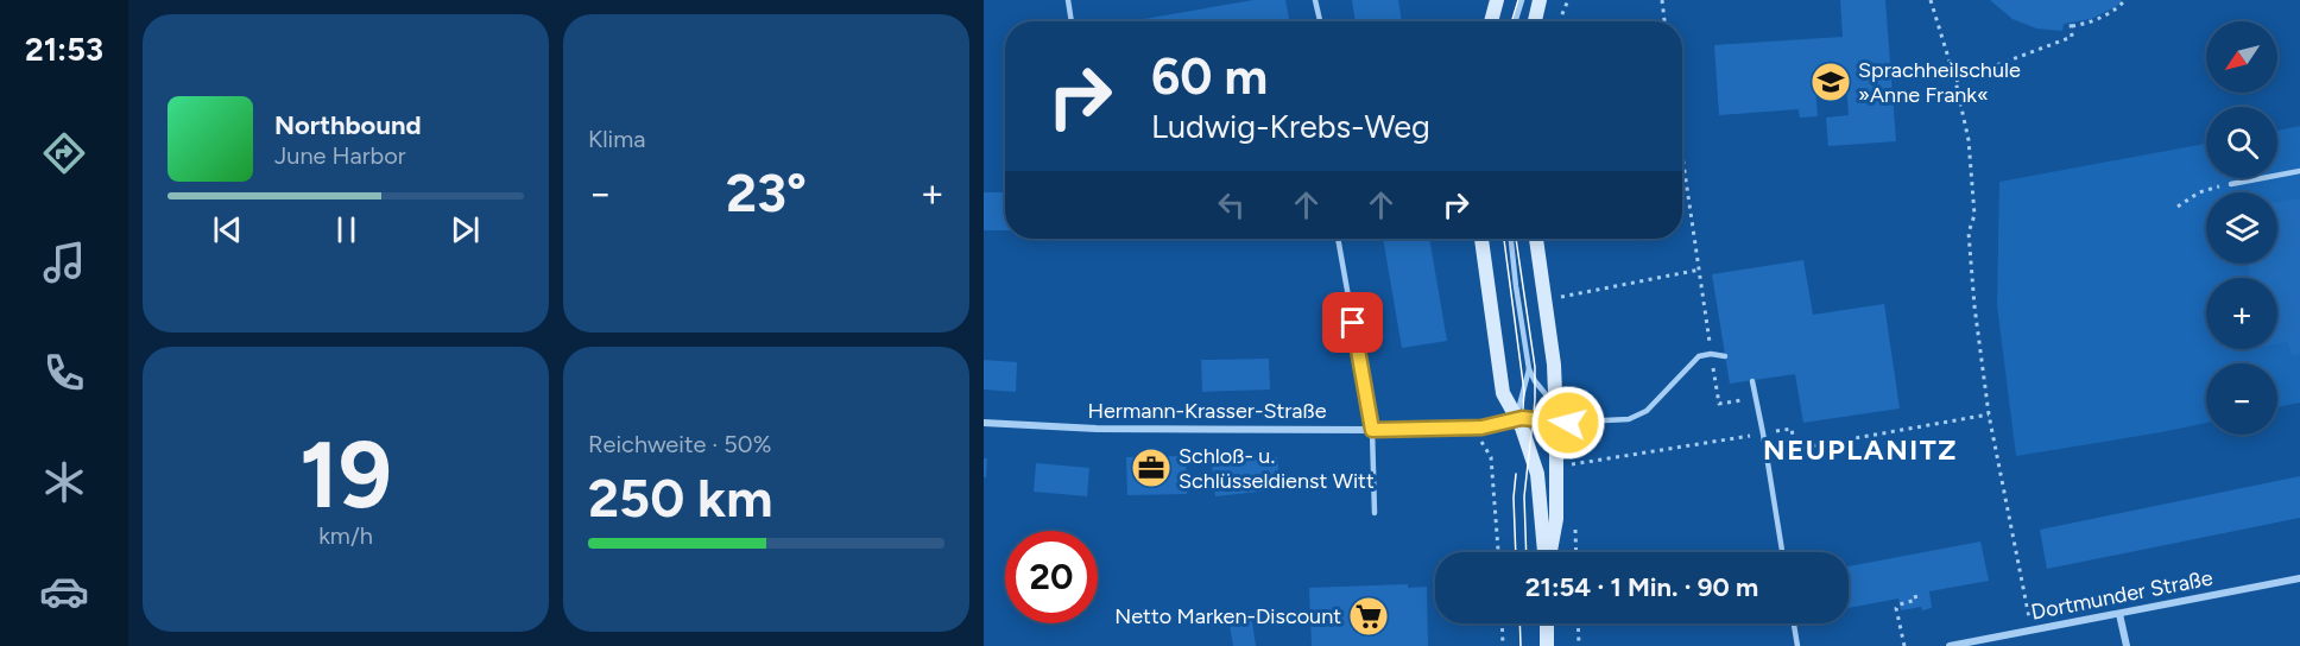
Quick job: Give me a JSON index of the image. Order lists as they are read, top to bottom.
{
  "streets": {
    "street": ["Hermann-Krasser-Straße", "Dortmunder Straße"]
  },
  "districts": ["NEUPLANITZ"],
  "places": {
    "school or university": ["Sprachheilschule »Anne Frank«"],
    "office": ["Schloß- u. Schlüsseldienst Witt"],
    "supermarket": ["Netto Marken-Discount"]
  },
  "north": "bottom left",
  "page": {
    "tabs": "21:53",
    "tile": [
      "Klima",
      ["19", "km/h"],
      ["Reichweite · 50%", "250 km"]
    ],
    "map_buttons": ["+", "−"],
    "turn": ["60 m", "Ludwig-Krebs-Weg"],
    "song": ["Northbound", "June Harbor"],
    "heat": ["−", "23°", "+"],
    "limit": "20",
    "trip": "21:54 · 1 Min. · 90 m"
  }
}
